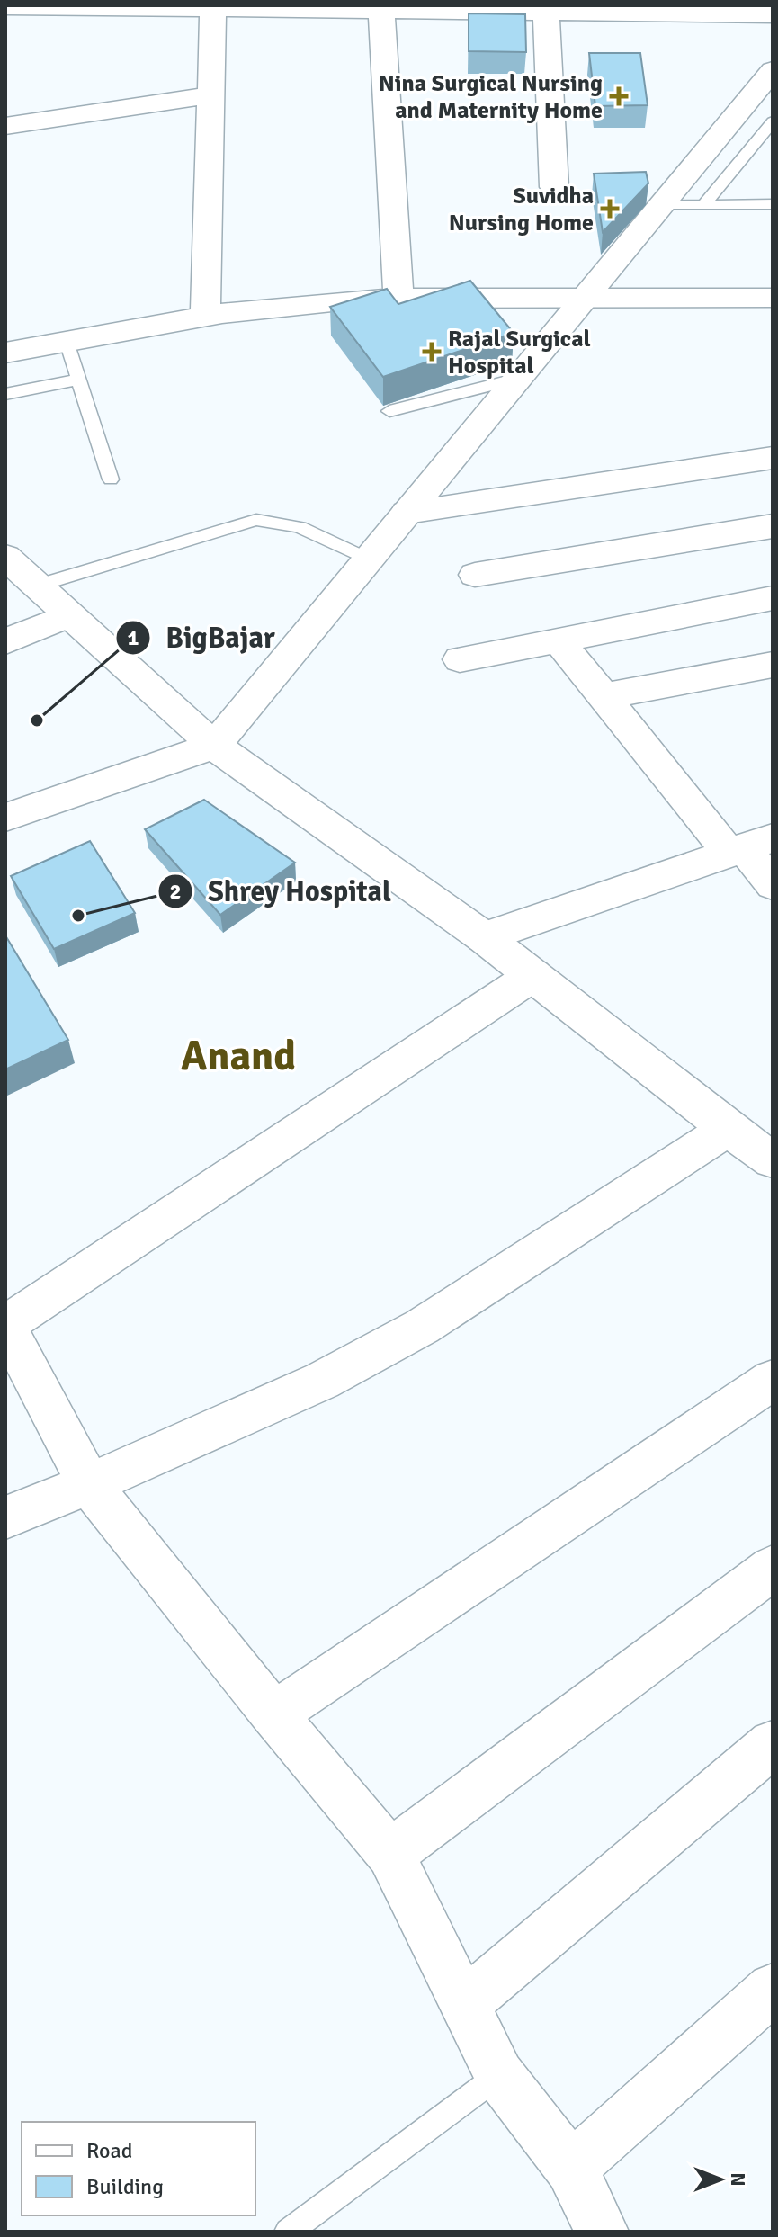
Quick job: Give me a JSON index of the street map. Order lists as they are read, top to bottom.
{
  "districts": ["Anand"],
  "places": {
    "health": ["Nina Surgical Nursing and Maternity Home", "Suvidha Nursing Home", "Rajal Surgical Hospital"],
    "other": ["BigBajar", "Shrey Hospital"]
  },
  "legend": ["Road", "Building"],
  "north": "right"
}
